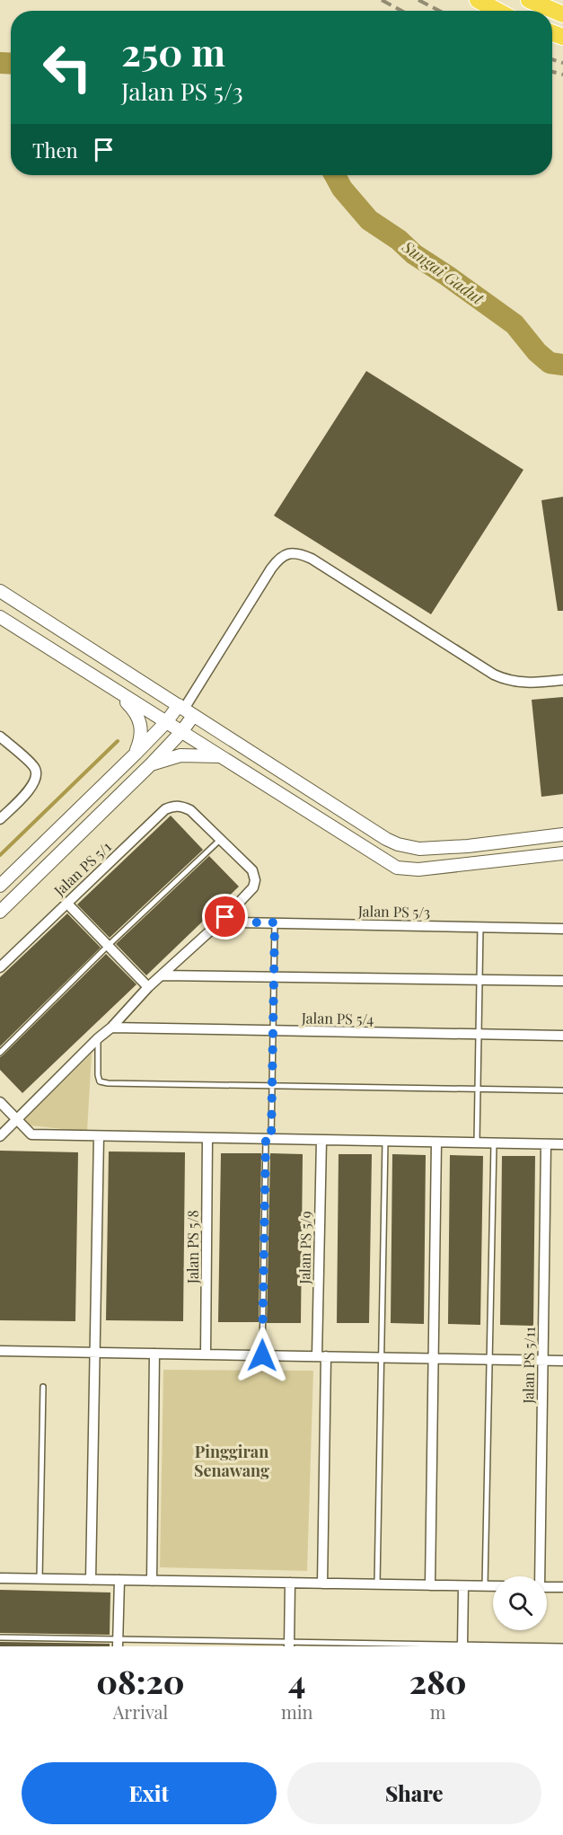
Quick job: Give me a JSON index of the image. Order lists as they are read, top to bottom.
{
  "streets": {
    "street": [
      "Jalan PS 5/1",
      "Jalan PS 5/3",
      "Jalan PS 5/4",
      "Jalan PS 5/8",
      "Jalan PS 5/9",
      "Jalan PS 5/11"
    ]
  },
  "districts": ["Pinggiran Senawang"],
  "water": ["Sungai Gadut"],
  "page": {
    "turn": ["250 m", "Jalan PS 5/3"],
    "then": "Then",
    "eta": [
      "08:20",
      "Arrival",
      "4",
      "min",
      "280",
      "m"
    ],
    "buttons": ["Exit", "Share"]
  }
}
